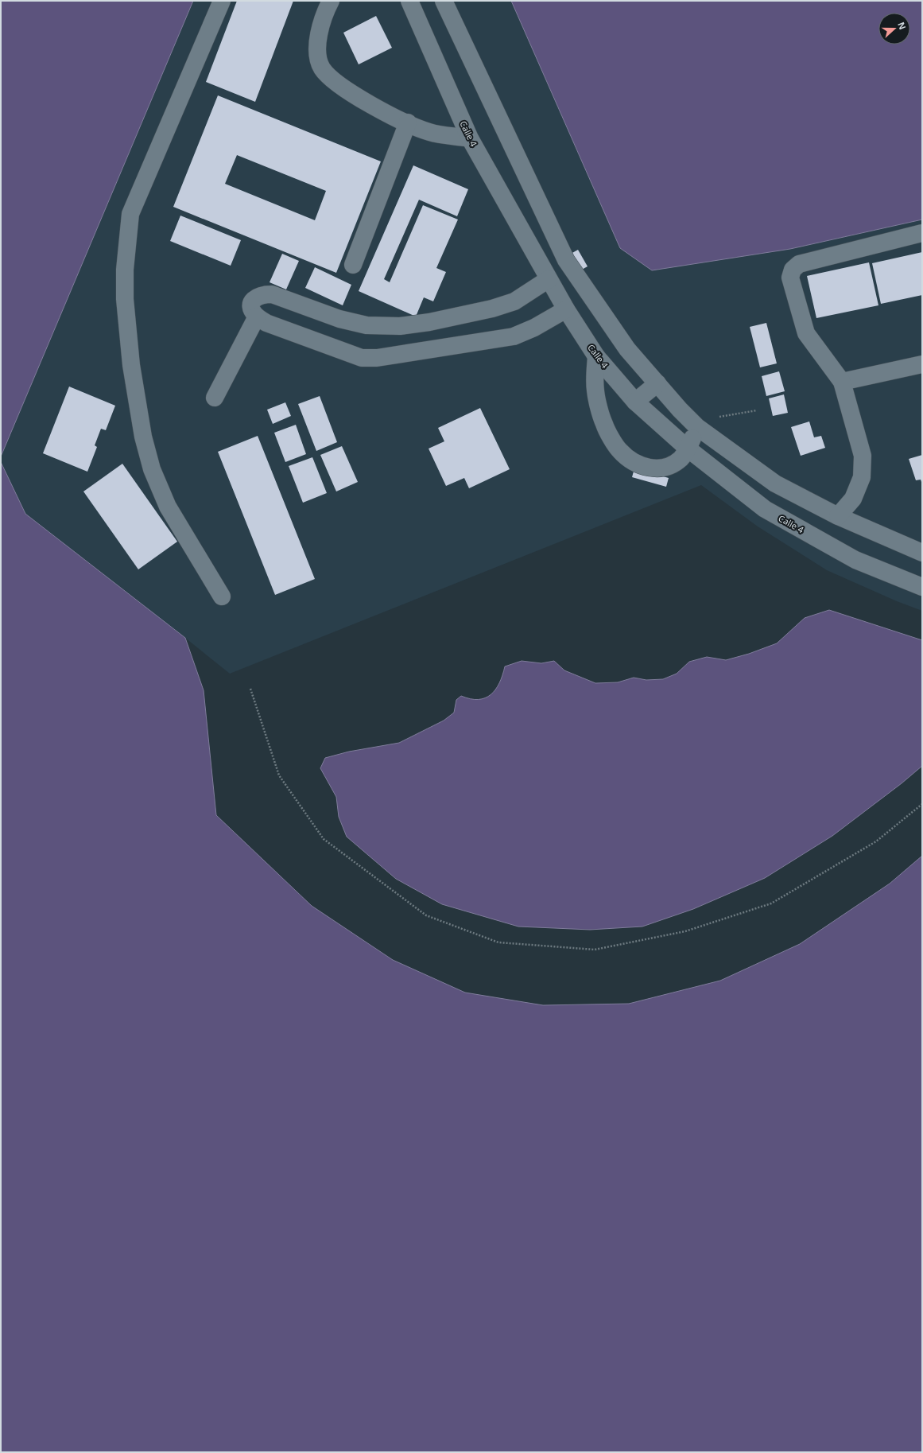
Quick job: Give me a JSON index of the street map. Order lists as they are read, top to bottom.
{
  "streets": {
    "lane": ["Calle 4"]
  },
  "north": "right"
}
